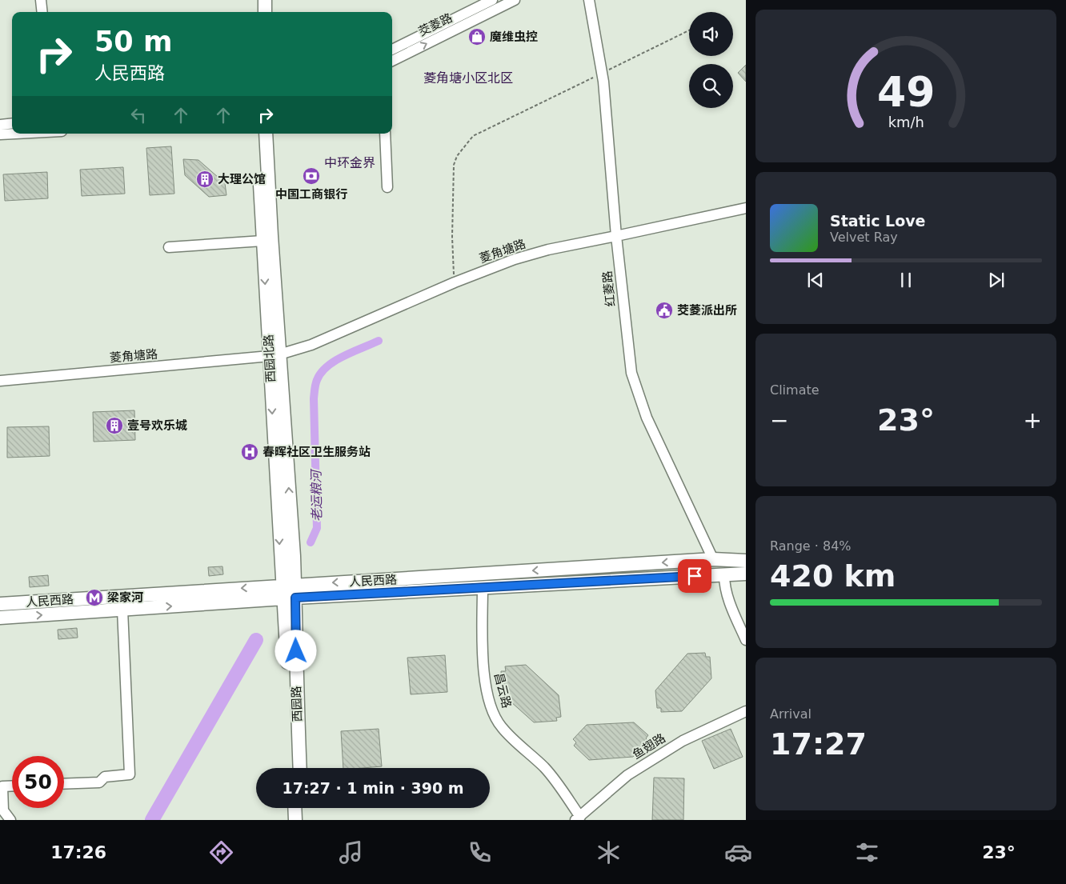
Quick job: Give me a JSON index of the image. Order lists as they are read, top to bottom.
{
  "streets": {
    "main road": ["西园北路", "人民西路", "西园路"],
    "street": [
      "茭菱路",
      "菱角塘路",
      "红菱路",
      "昌云路",
      "鱼翅路"
    ]
  },
  "crossings": [
    ["菱角塘路", "红菱路"],
    ["菱角塘路", "西园北路"],
    ["红菱路", "人民西路"],
    ["西园北路", "人民西路"],
    ["西园北路", "西园路"],
    ["人民西路", "昌云路"],
    ["人民西路", "西园路"],
    ["昌云路", "鱼翅路"]
  ],
  "districts": ["菱角塘小区北区", "中环金界"],
  "water": ["老运粮河"],
  "places": {
    "shop": ["魔维虫控"],
    "bank": ["中国工商银行"],
    "building": ["大理公馆", "壹号欢乐城"],
    "public building": ["茭菱派出所"],
    "hospital": ["春晖社区卫生服务站"],
    "metro station": ["梁家河"]
  },
  "page": {
    "turn": ["50 m", "人民西路"],
    "song": ["Static Love", "Velvet Ray"],
    "tile": [
      "Climate",
      ["Range · 84%", "420 km"],
      ["Arrival", "17:27"]
    ],
    "heat": ["−", "23°", "+"],
    "limit": "50",
    "trip": "17:27 · 1 min · 390 m",
    "tabs": ["17:26", "23°"],
    "gauge": ["49", "km/h"]
  }
}
